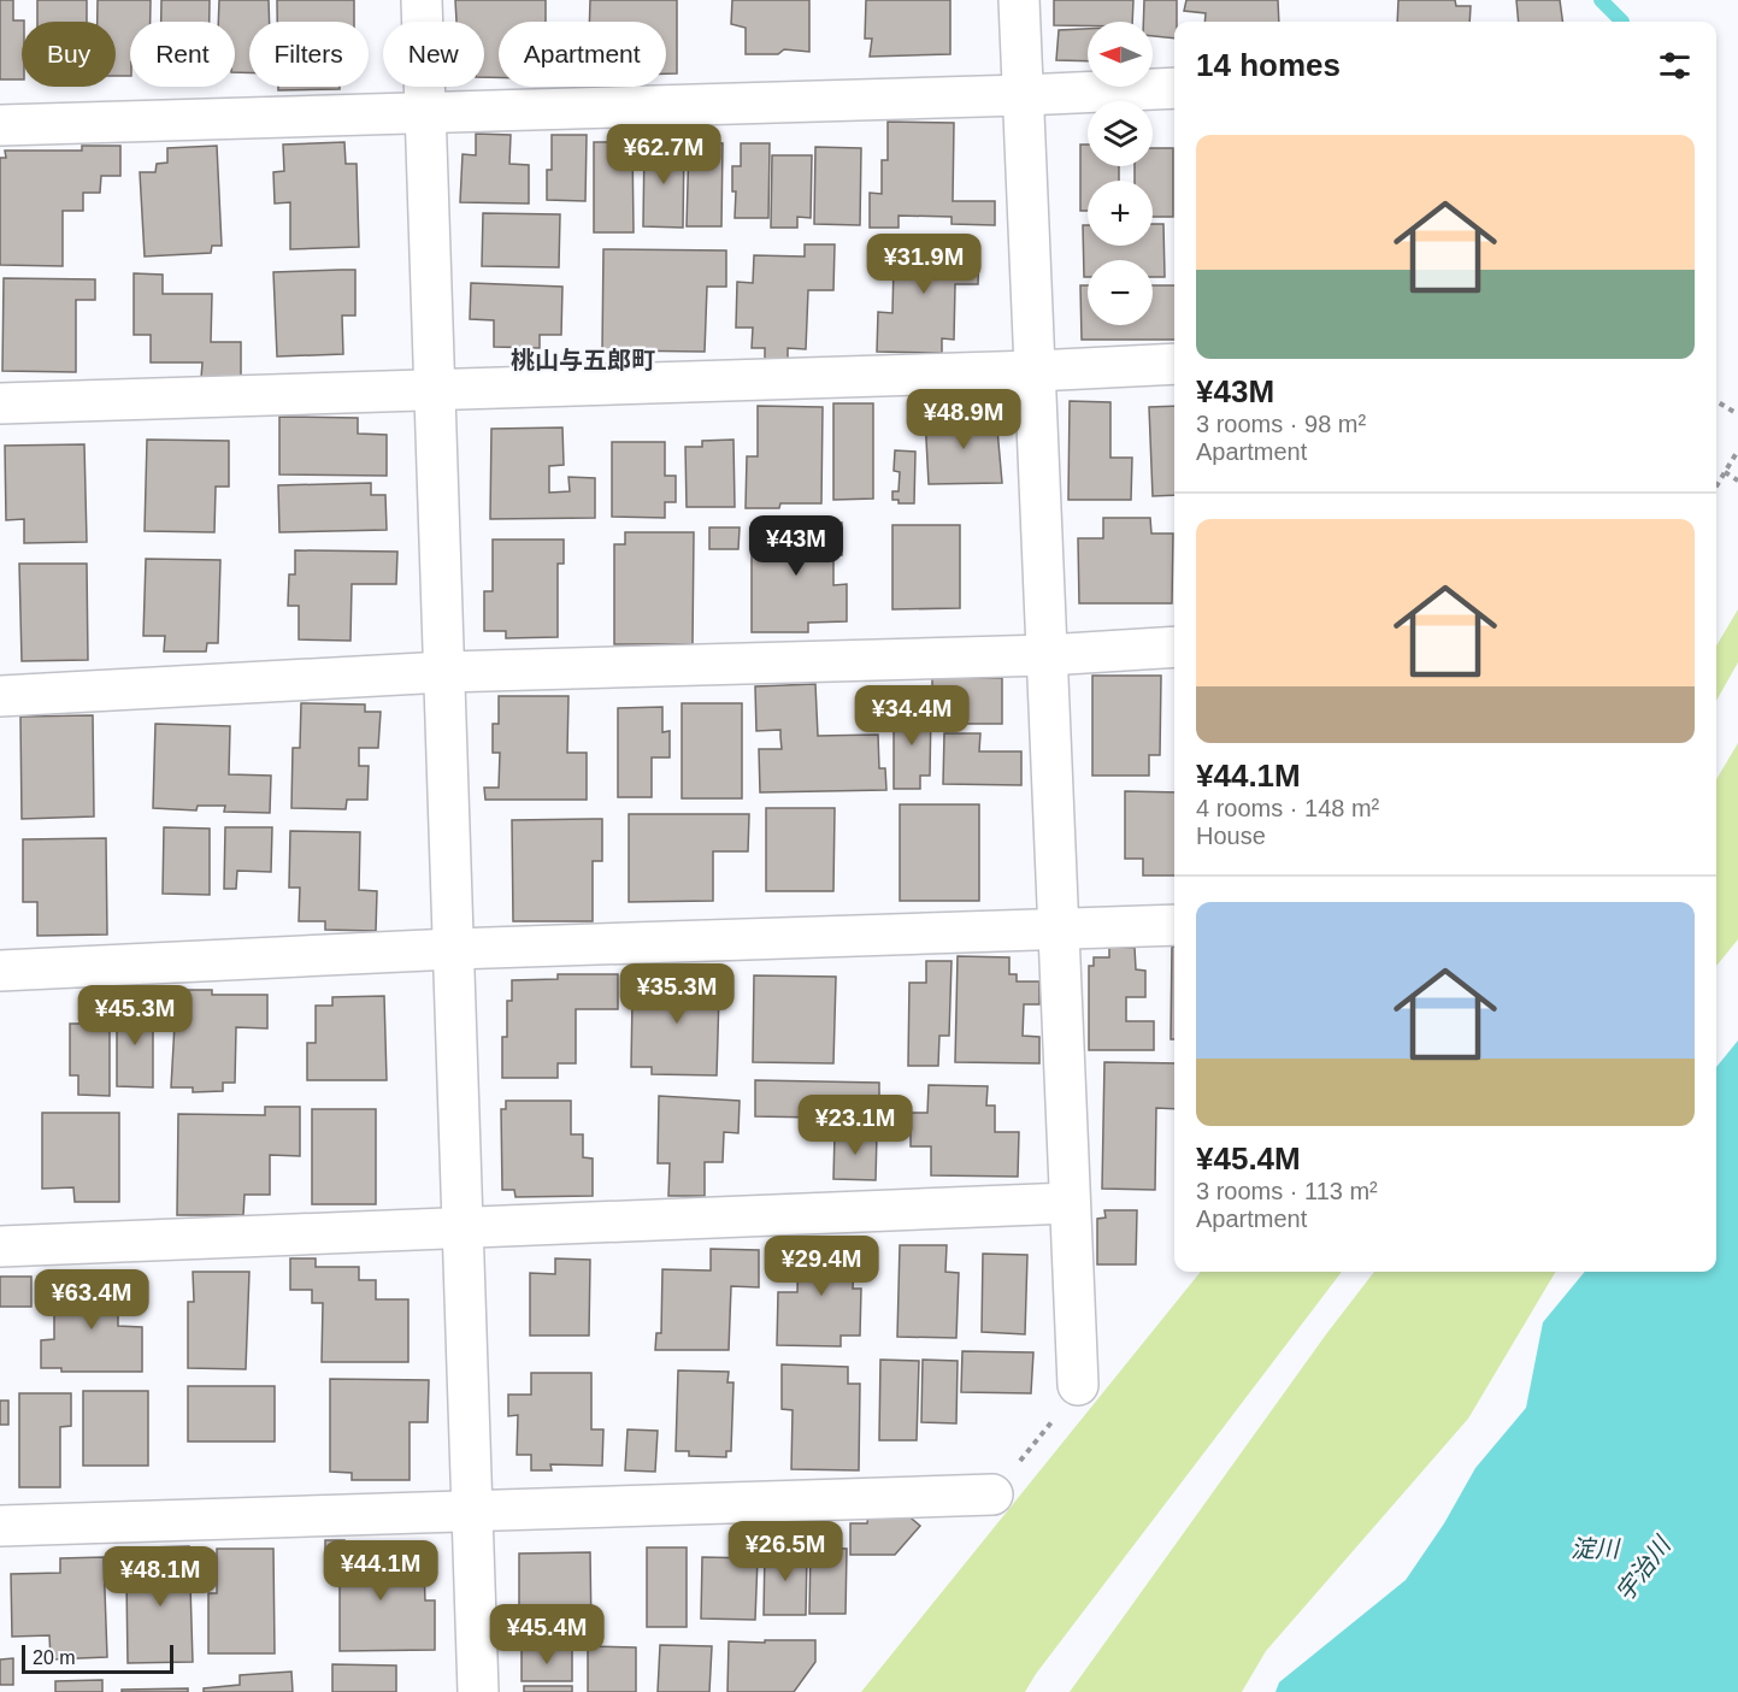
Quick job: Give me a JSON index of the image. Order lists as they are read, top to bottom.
{
  "districts": ["桃山与五郎町"],
  "water": ["淀川", "宇治川"],
  "scale_bar": "20 m",
  "north": "left",
  "page": {
    "map_buttons": ["+", "−"],
    "chip": [
      "Buy",
      "Rent",
      "Filters",
      "New",
      "Apartment"
    ],
    "heading": "14 homes",
    "list": [
      {
        "name": "¥43M",
        "note": "3 rooms · 98 m² · Apartment"
      },
      {
        "name": "¥44.1M",
        "note": "4 rooms · 148 m² · House"
      },
      {
        "name": "¥45.4M",
        "note": "3 rooms · 113 m² · Apartment"
      }
    ],
    "price": [
      "¥62.7M",
      "¥31.9M",
      "¥48.9M",
      "¥43M",
      "¥34.4M",
      "¥35.3M",
      "¥45.3M",
      "¥23.1M",
      "¥29.4M",
      "¥63.4M",
      "¥26.5M",
      "¥44.1M",
      "¥48.1M",
      "¥45.4M"
    ],
    "scale": "20 m"
  }
}
